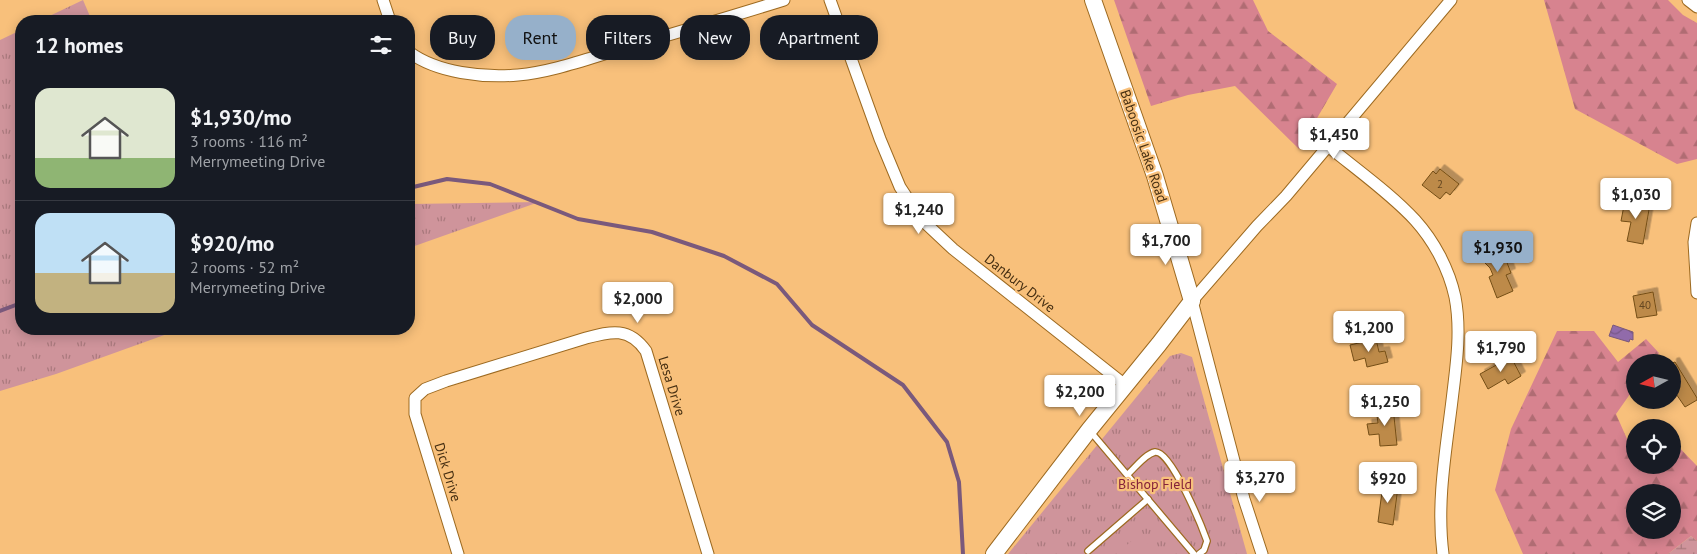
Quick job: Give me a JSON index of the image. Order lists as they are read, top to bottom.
{
  "streets": {
    "street": [
      "Baboosic Lake Road",
      "Danbury Drive",
      "Lesa Drive",
      "Dick Drive"
    ]
  },
  "crossings": [
    ["Lesa Drive", "Dick Drive"]
  ],
  "parks": ["Bishop Field"],
  "house_numbers": ["2", "40"],
  "north": "left",
  "page": {
    "chip": [
      "Buy",
      "Rent",
      "Filters",
      "New",
      "Apartment"
    ],
    "heading": "12 homes",
    "list": [
      {
        "name": "$1,930/mo",
        "note": "3 rooms · 116 m² · Merrymeeting Drive"
      },
      {
        "name": "$920/mo",
        "note": "2 rooms · 52 m² · Merrymeeting Drive"
      }
    ],
    "price": [
      "$1,450",
      "$1,030",
      "$1,240",
      "$1,700",
      "$1,930",
      "$2,000",
      "$1,200",
      "$1,790",
      "$2,200",
      "$1,250",
      "$3,270",
      "$920"
    ]
  }
}
